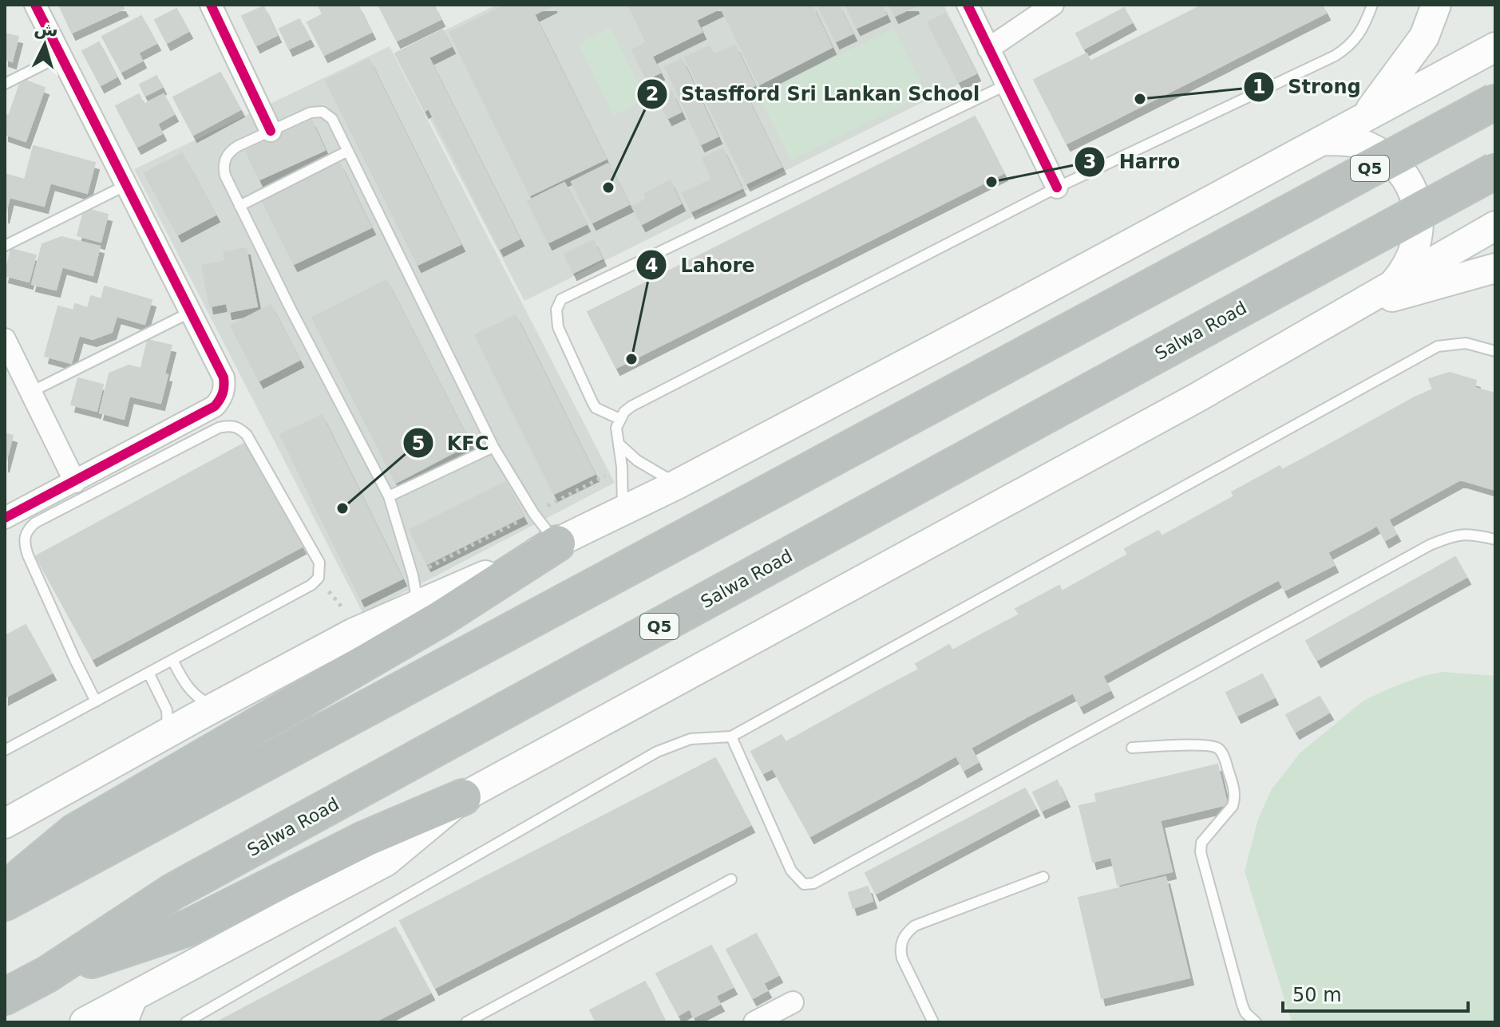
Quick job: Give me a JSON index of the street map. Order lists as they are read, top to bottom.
{
  "streets": {
    "highway": ["Q5", "Salwa Road"]
  },
  "places": [
    "Strong",
    "Harro",
    "Stasfford Sri Lankan School",
    "Lahore",
    "KFC"
  ],
  "scale_bar": "50 m",
  "north": "top"
}
